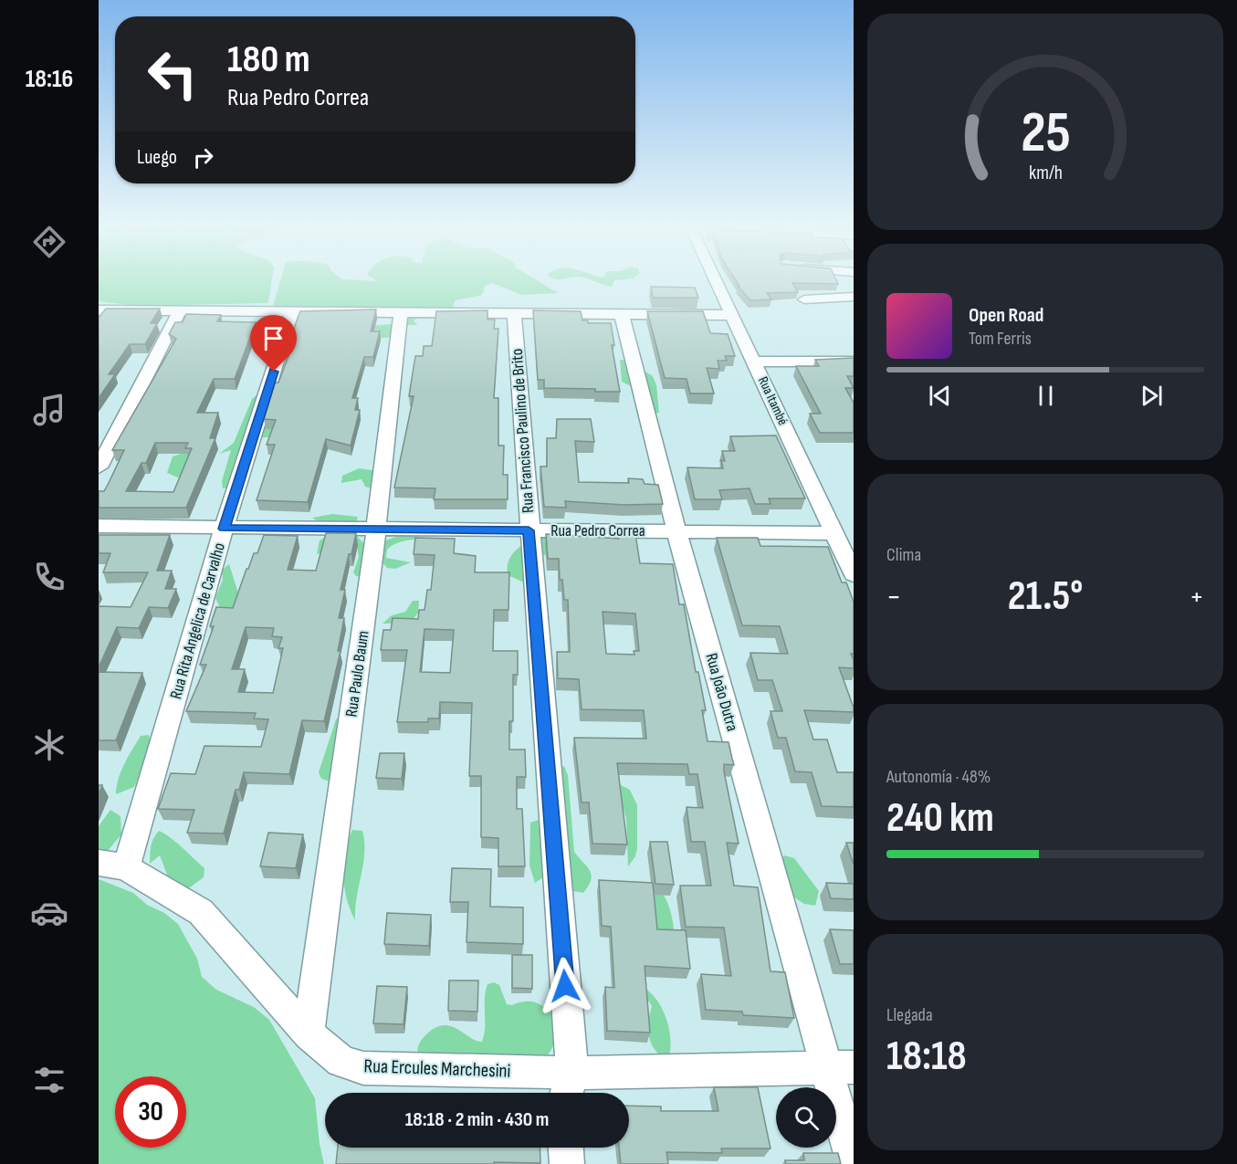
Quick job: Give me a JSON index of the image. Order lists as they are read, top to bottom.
{
  "streets": {
    "street": [
      "Rua Itambé",
      "Rua Francisco Paulino de Brito",
      "Rua Pedro Correa",
      "Rua Rita Angelica de Carvalho",
      "Rua Paulo Baum",
      "Rua João Dutra",
      "Rua Ercules Marchesini"
    ]
  },
  "crossings": [
    ["Rua Itambé", "Rua Pedro Correa"],
    ["Rua Francisco Paulino de Brito", "Rua Pedro Correa"],
    ["Rua Francisco Paulino de Brito", "Rua Ercules Marchesini"],
    ["Rua Pedro Correa", "Rua Rita Angelica de Carvalho"],
    ["Rua Pedro Correa", "Rua Paulo Baum"],
    ["Rua Pedro Correa", "Rua João Dutra"],
    ["Rua Rita Angelica de Carvalho", "Rua Ercules Marchesini"],
    ["Rua Paulo Baum", "Rua Ercules Marchesini"],
    ["Rua João Dutra", "Rua Ercules Marchesini"]
  ],
  "page": {
    "tabs": "18:16",
    "turn": ["180 m", "Rua Pedro Correa"],
    "then": "Luego",
    "song": ["Open Road", "Tom Ferris"],
    "tile": [
      "Clima",
      ["Autonomía · 48%", "240 km"],
      ["Llegada", "18:18"]
    ],
    "heat": ["−", "21.5°", "+"],
    "limit": "30",
    "trip": "18:18 · 2 min · 430 m",
    "gauge": ["25", "km/h"]
  }
}
